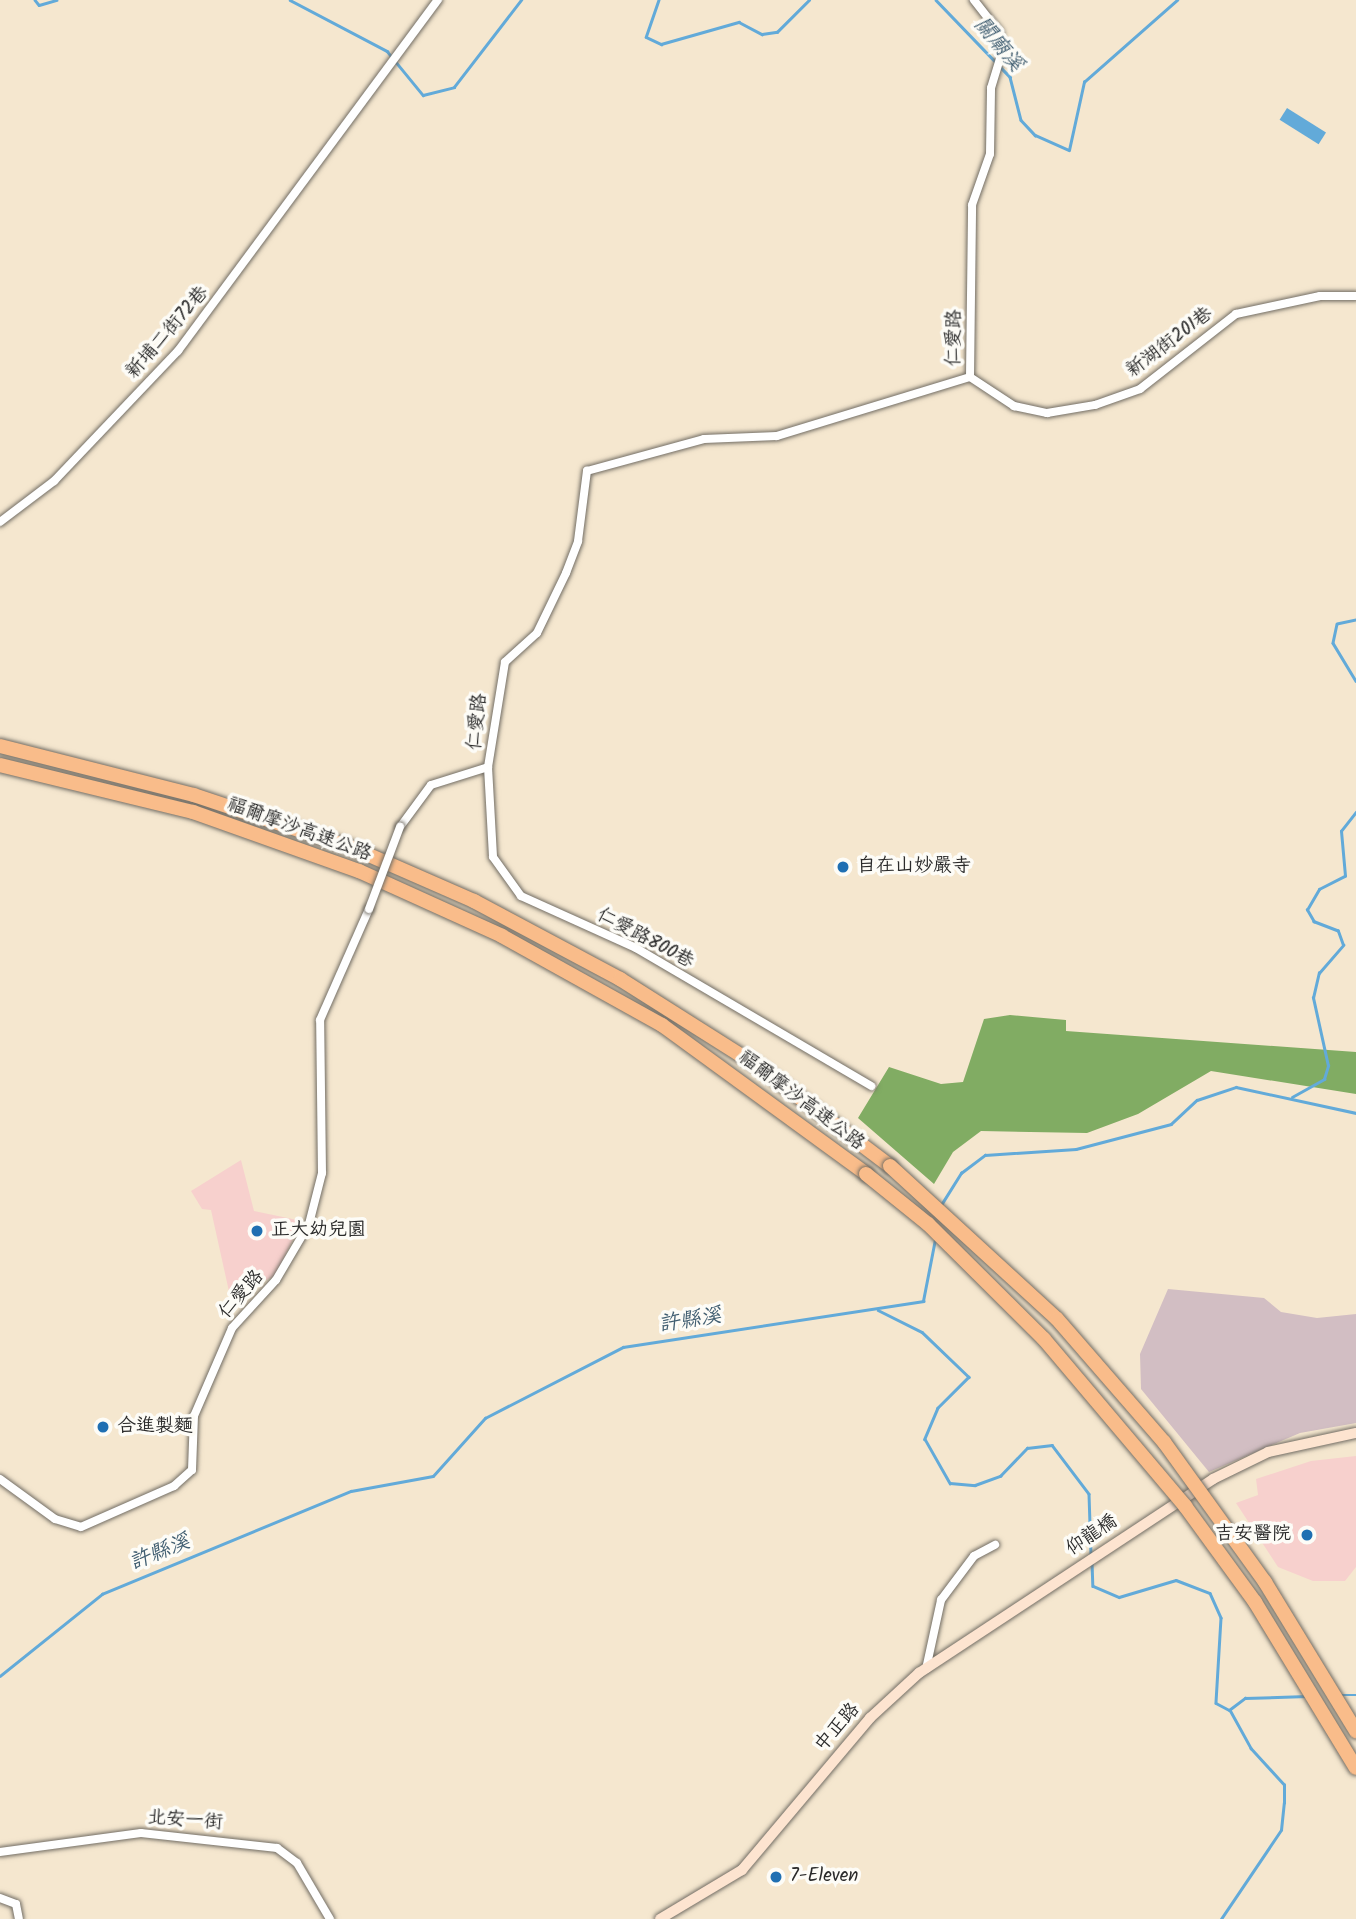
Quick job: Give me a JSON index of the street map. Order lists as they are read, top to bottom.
{
  "streets": {
    "highway": ["福爾摩沙高速公路"],
    "main road": ["仰龍橋", "中正路"],
    "street": [
      "新埔二街72巷",
      "仁愛路",
      "新湖街201巷",
      "仁愛路800巷",
      "北安一街"
    ]
  },
  "crossings": [
    ["仁愛路", "新湖街201巷"],
    ["仁愛路", "仁愛路800巷"],
    ["仰龍橋", "中正路"]
  ],
  "water": ["關廟溪", "許縣溪"],
  "places": [
    "自在山妙嚴寺",
    "正大幼兒園",
    "合進製麵",
    "吉安醫院",
    "7-Eleven"
  ]
}
